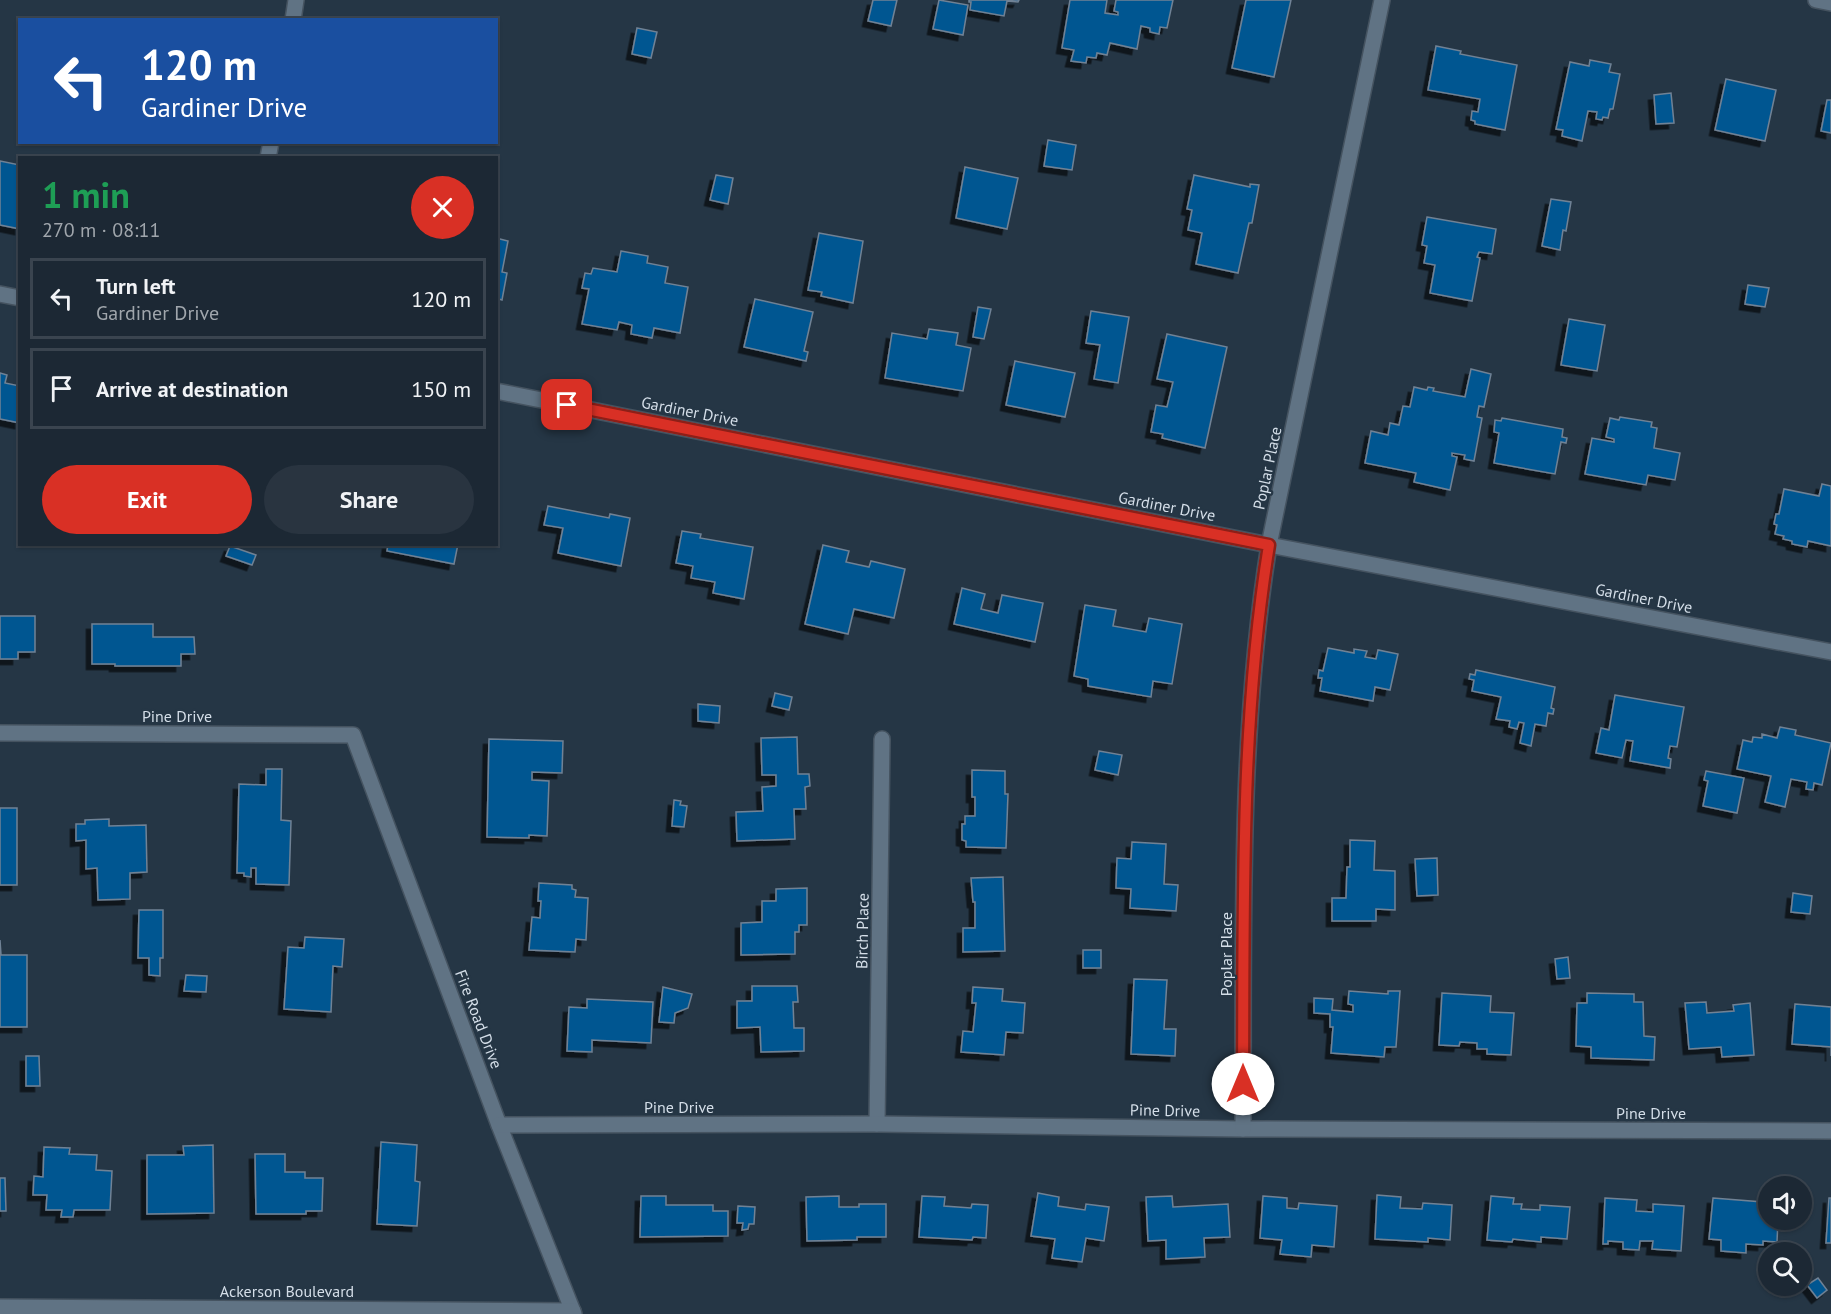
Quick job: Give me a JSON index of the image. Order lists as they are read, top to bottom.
{
  "streets": {
    "street": [
      "Gardiner Drive",
      "Poplar Place",
      "Pine Drive",
      "Birch Place",
      "Fire Road Drive",
      "Ackerson Boulevard"
    ]
  },
  "crossings": [
    ["Gardiner Drive", "Poplar Place"],
    ["Poplar Place", "Pine Drive"],
    ["Pine Drive", "Birch Place"],
    ["Pine Drive", "Fire Road Drive"],
    ["Fire Road Drive", "Ackerson Boulevard"]
  ],
  "page": {
    "turn": ["120 m", "Gardiner Drive"],
    "heading": ["1 min", "270 m · 08:11"],
    "list": [
      {
        "name": "Turn left",
        "note": "Gardiner Drive",
        "value": "120 m"
      },
      {
        "name": "Arrive at destination",
        "value": "150 m"
      }
    ],
    "buttons": ["Exit", "Share"]
  }
}
